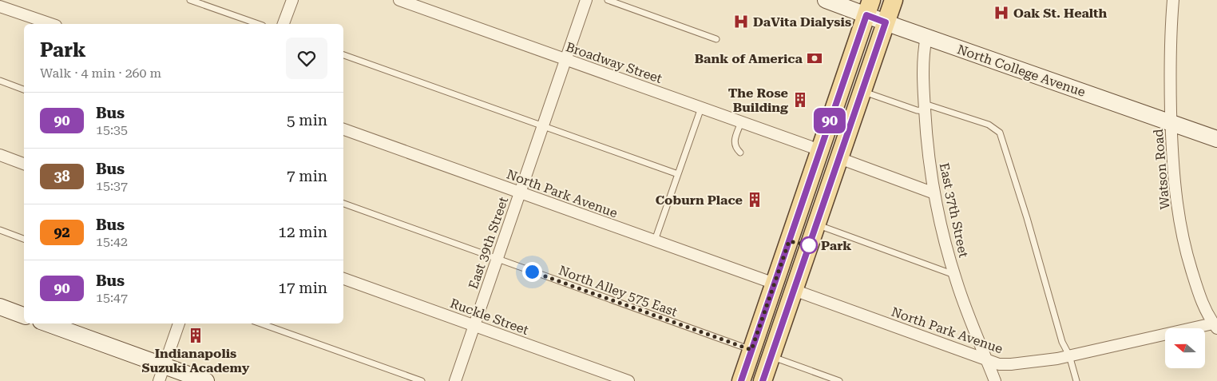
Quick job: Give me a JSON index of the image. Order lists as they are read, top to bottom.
{
  "streets": {
    "main road": ["North College Avenue"],
    "street": [
      "Broadway Street",
      "Watson Road",
      "North Park Avenue",
      "East 37th Street",
      "East 39th Street",
      "Ruckle Street"
    ],
    "lane": ["North Alley 575 East"]
  },
  "crossings": [
    ["Broadway Street", "East 39th Street"],
    ["North College Avenue", "Watson Road"],
    ["North College Avenue", "East 37th Street"],
    ["Watson Road", "North Park Avenue"],
    ["North Park Avenue", "East 37th Street"],
    ["North Park Avenue", "East 39th Street"],
    ["East 39th Street", "North Alley 575 East"],
    ["East 39th Street", "Ruckle Street"]
  ],
  "places": {
    "hospital": ["Oak St. Health", "DaVita Dialysis"],
    "bank": ["Bank of America"],
    "building": ["The Rose Building", "Coburn Place", "Indianapolis Suzuki Academy"],
    "other": ["Park"]
  },
  "lines": ["bus line 90"],
  "north": "left",
  "page": {
    "on_map": "90",
    "heading": ["Park", "Walk · 4 min · 260 m"],
    "list": [
      {
        "mark": "90",
        "name": "Bus",
        "note": "15:35",
        "value": "5 min"
      },
      {
        "mark": "38",
        "name": "Bus",
        "note": "15:37",
        "value": "7 min"
      },
      {
        "mark": "92",
        "name": "Bus",
        "note": "15:42",
        "value": "12 min"
      },
      {
        "mark": "90",
        "name": "Bus",
        "note": "15:47",
        "value": "17 min"
      }
    ]
  }
}
